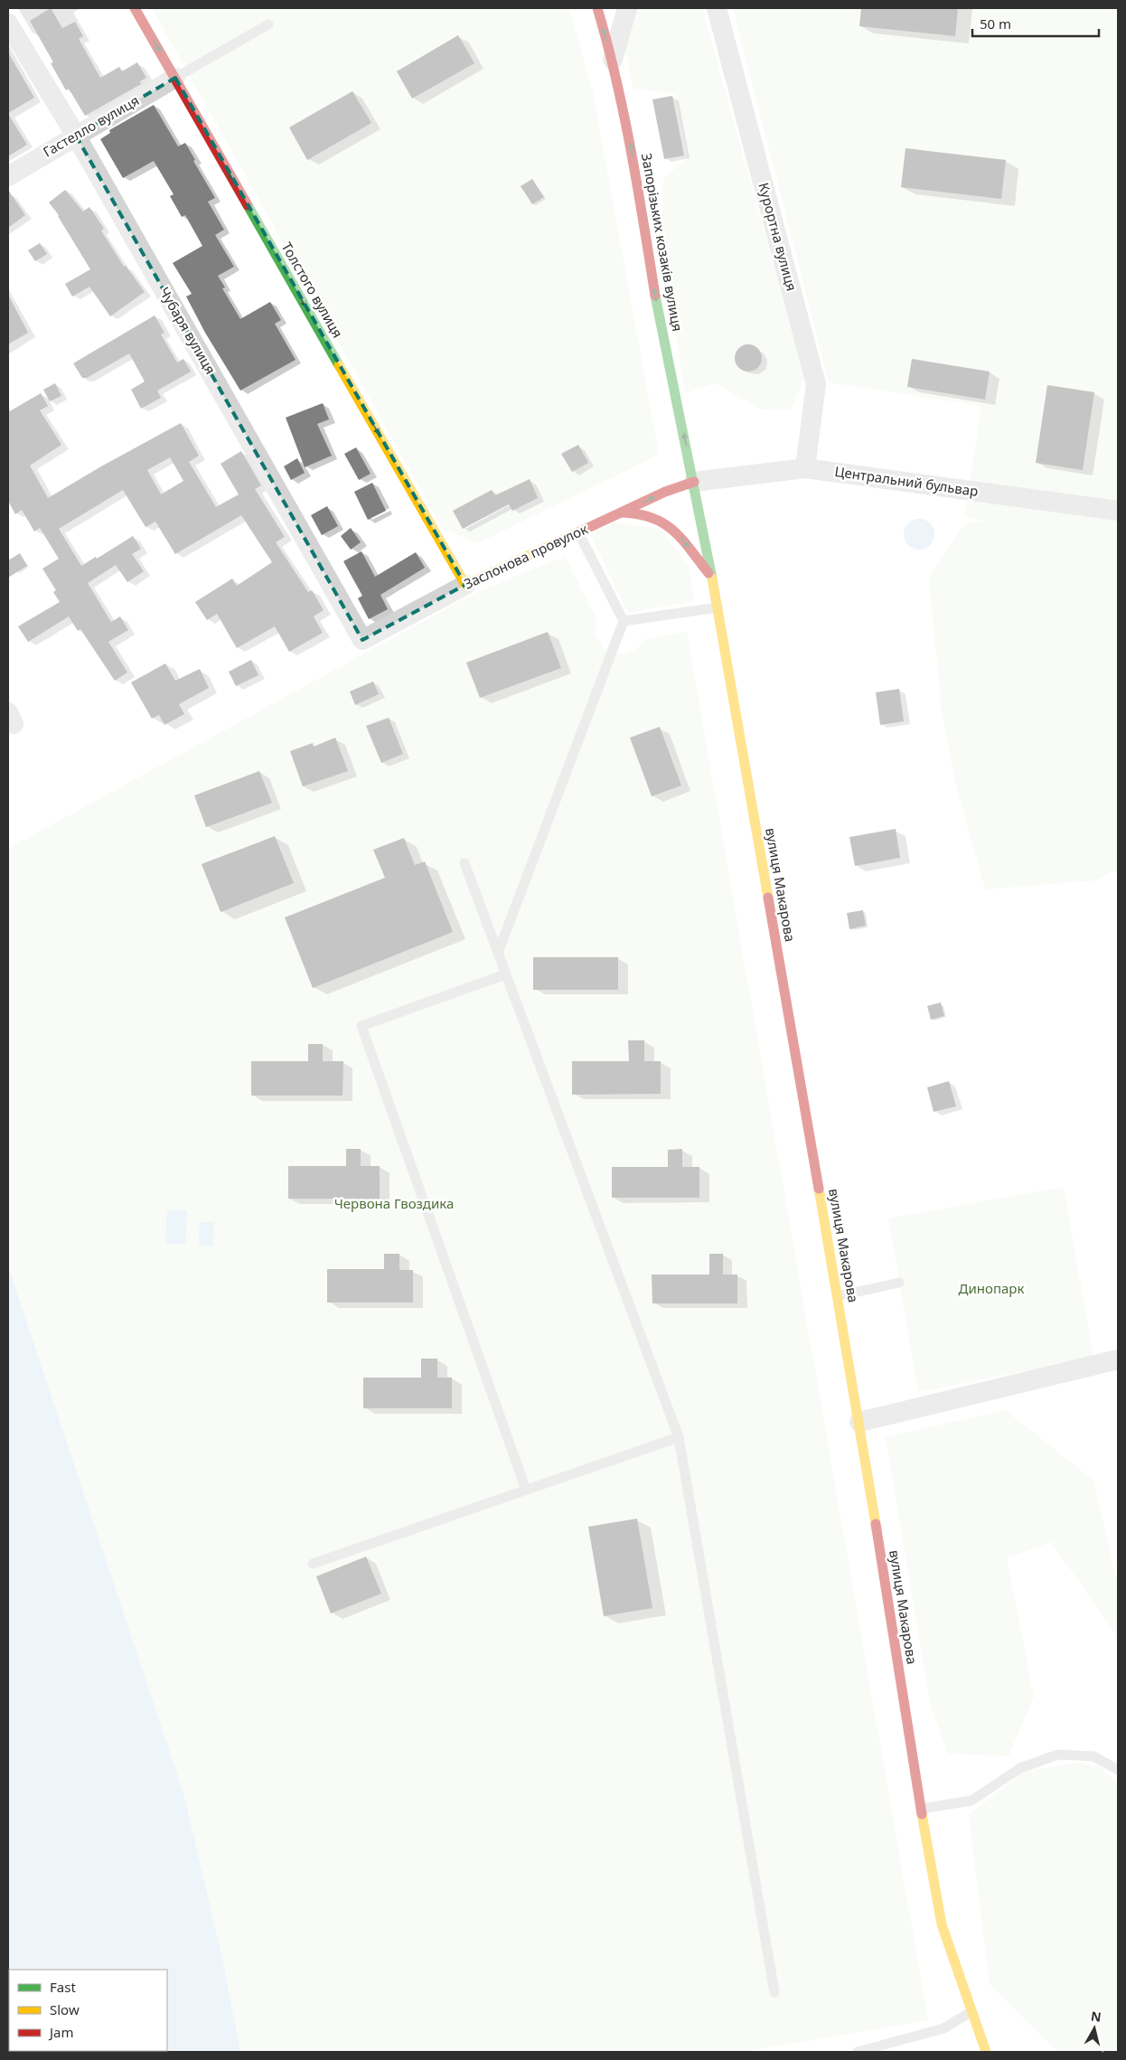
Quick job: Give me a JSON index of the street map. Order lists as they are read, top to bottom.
{
  "streets": {
    "main road": [
      "Запорізьких козаків вулиця",
      "Толстого вулиця",
      "Заслонова провулок",
      "вулиця Макарова"
    ],
    "street": [
      "Гастелло вулиця",
      "Курортна вулиця",
      "Чубаря вулиця",
      "Центральний бульвар"
    ]
  },
  "crossings": [
    ["Гастелло вулиця", "Толстого вулиця"],
    ["Гастелло вулиця", "Чубаря вулиця"],
    ["Курортна вулиця", "Центральний бульвар"],
    ["Запорізьких козаків вулиця", "Центральний бульвар"],
    ["Запорізьких козаків вулиця", "Заслонова провулок"],
    ["Запорізьких козаків вулиця", "вулиця Макарова"],
    ["Толстого вулиця", "Заслонова провулок"],
    ["Чубаря вулиця", "Заслонова провулок"],
    ["Центральний бульвар", "Заслонова провулок"],
    ["Центральний бульвар", "вулиця Макарова"],
    ["Заслонова провулок", "вулиця Макарова"]
  ],
  "one_way": ["Запорізьких козаків вулиця", "Толстого вулиця"],
  "parks": ["Червона Гвоздика", "Динопарк"],
  "legend": ["Fast", "Slow", "Jam"],
  "scale_bar": "50 m",
  "north": "top"
}
